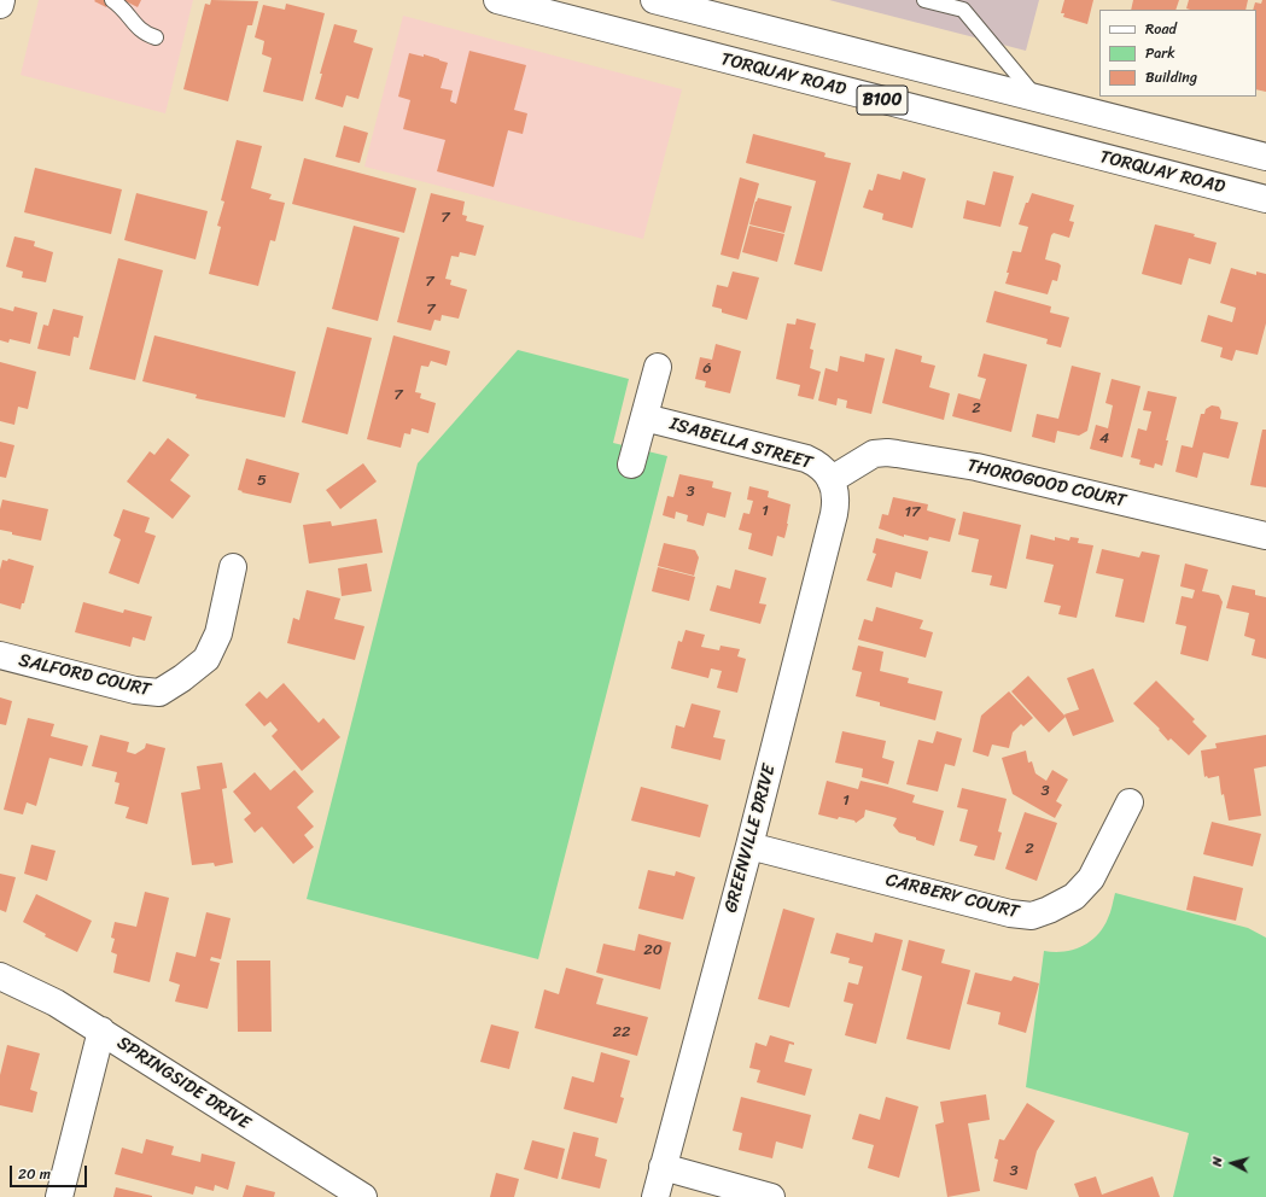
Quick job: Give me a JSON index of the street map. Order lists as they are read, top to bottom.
{
  "streets": {
    "street": [
      "TORQUAY ROAD",
      "B100",
      "ISABELLA STREET",
      "THOROGOOD COURT",
      "SALFORD COURT",
      "GREENVILLE DRIVE",
      "CARBERY COURT",
      "SPRINGSIDE DRIVE"
    ]
  },
  "crossings": [
    ["ISABELLA STREET", "THOROGOOD COURT"],
    ["ISABELLA STREET", "GREENVILLE DRIVE"],
    ["THOROGOOD COURT", "GREENVILLE DRIVE"],
    ["GREENVILLE DRIVE", "CARBERY COURT"]
  ],
  "house_numbers": [
    "7",
    "7",
    "7",
    "6",
    "7",
    "2",
    "4",
    "5",
    "3",
    "1",
    "17",
    "3",
    "1",
    "2",
    "20",
    "22",
    "3"
  ],
  "legend": ["Road", "Park", "Building"],
  "scale_bar": "20 m",
  "north": "left"
}
